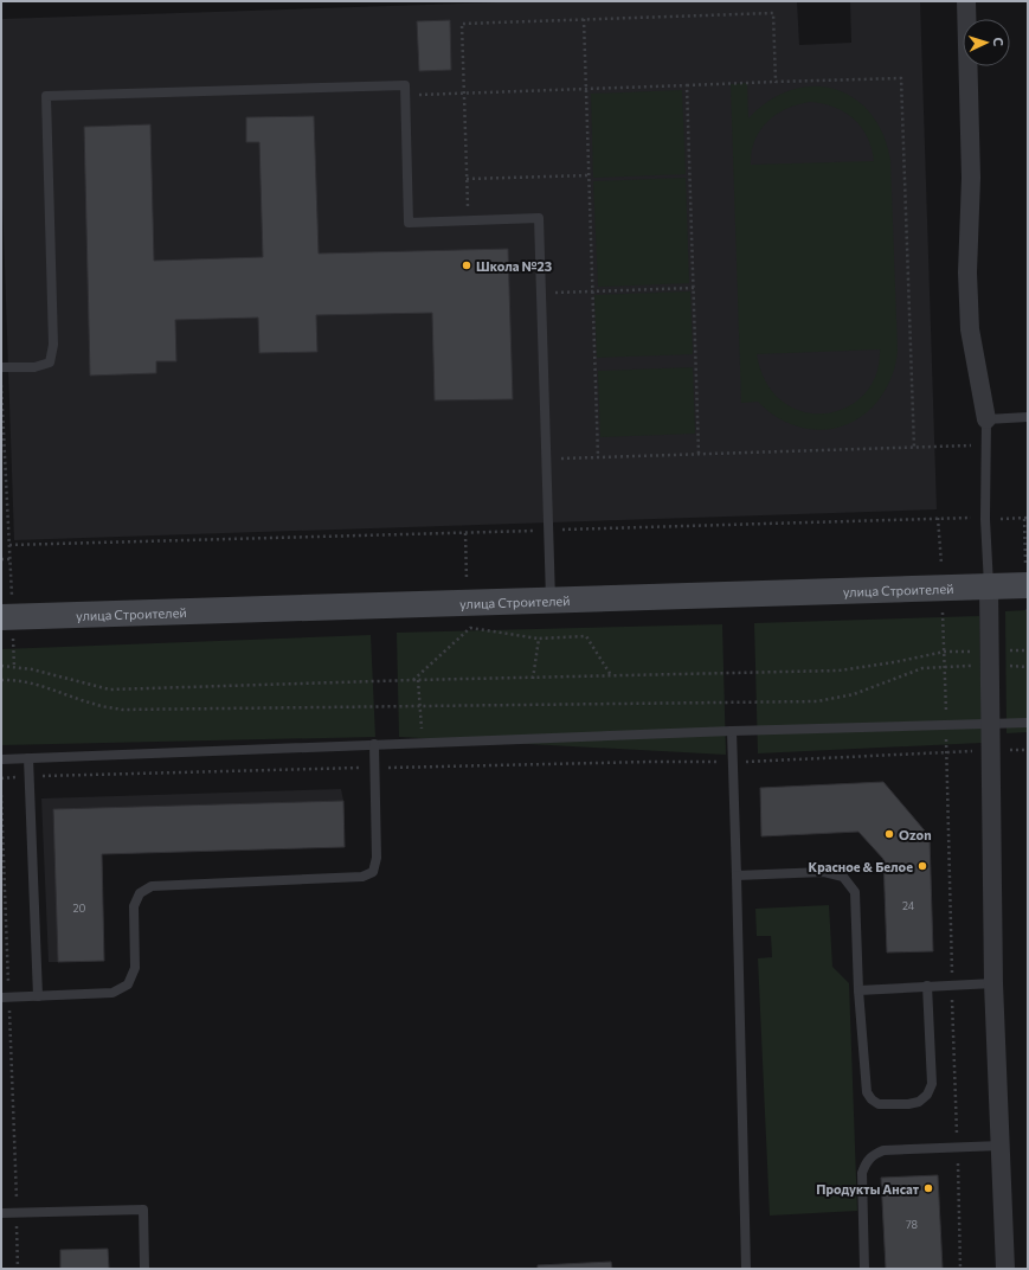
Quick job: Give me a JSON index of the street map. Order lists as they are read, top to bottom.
{
  "streets": {
    "street": ["улица Строителей"]
  },
  "places": [
    "Школа №23",
    "Ozon",
    "Красное & Белое",
    "Продукты Ансат"
  ],
  "house_numbers": ["24", "20", "78"],
  "north": "right"
}
